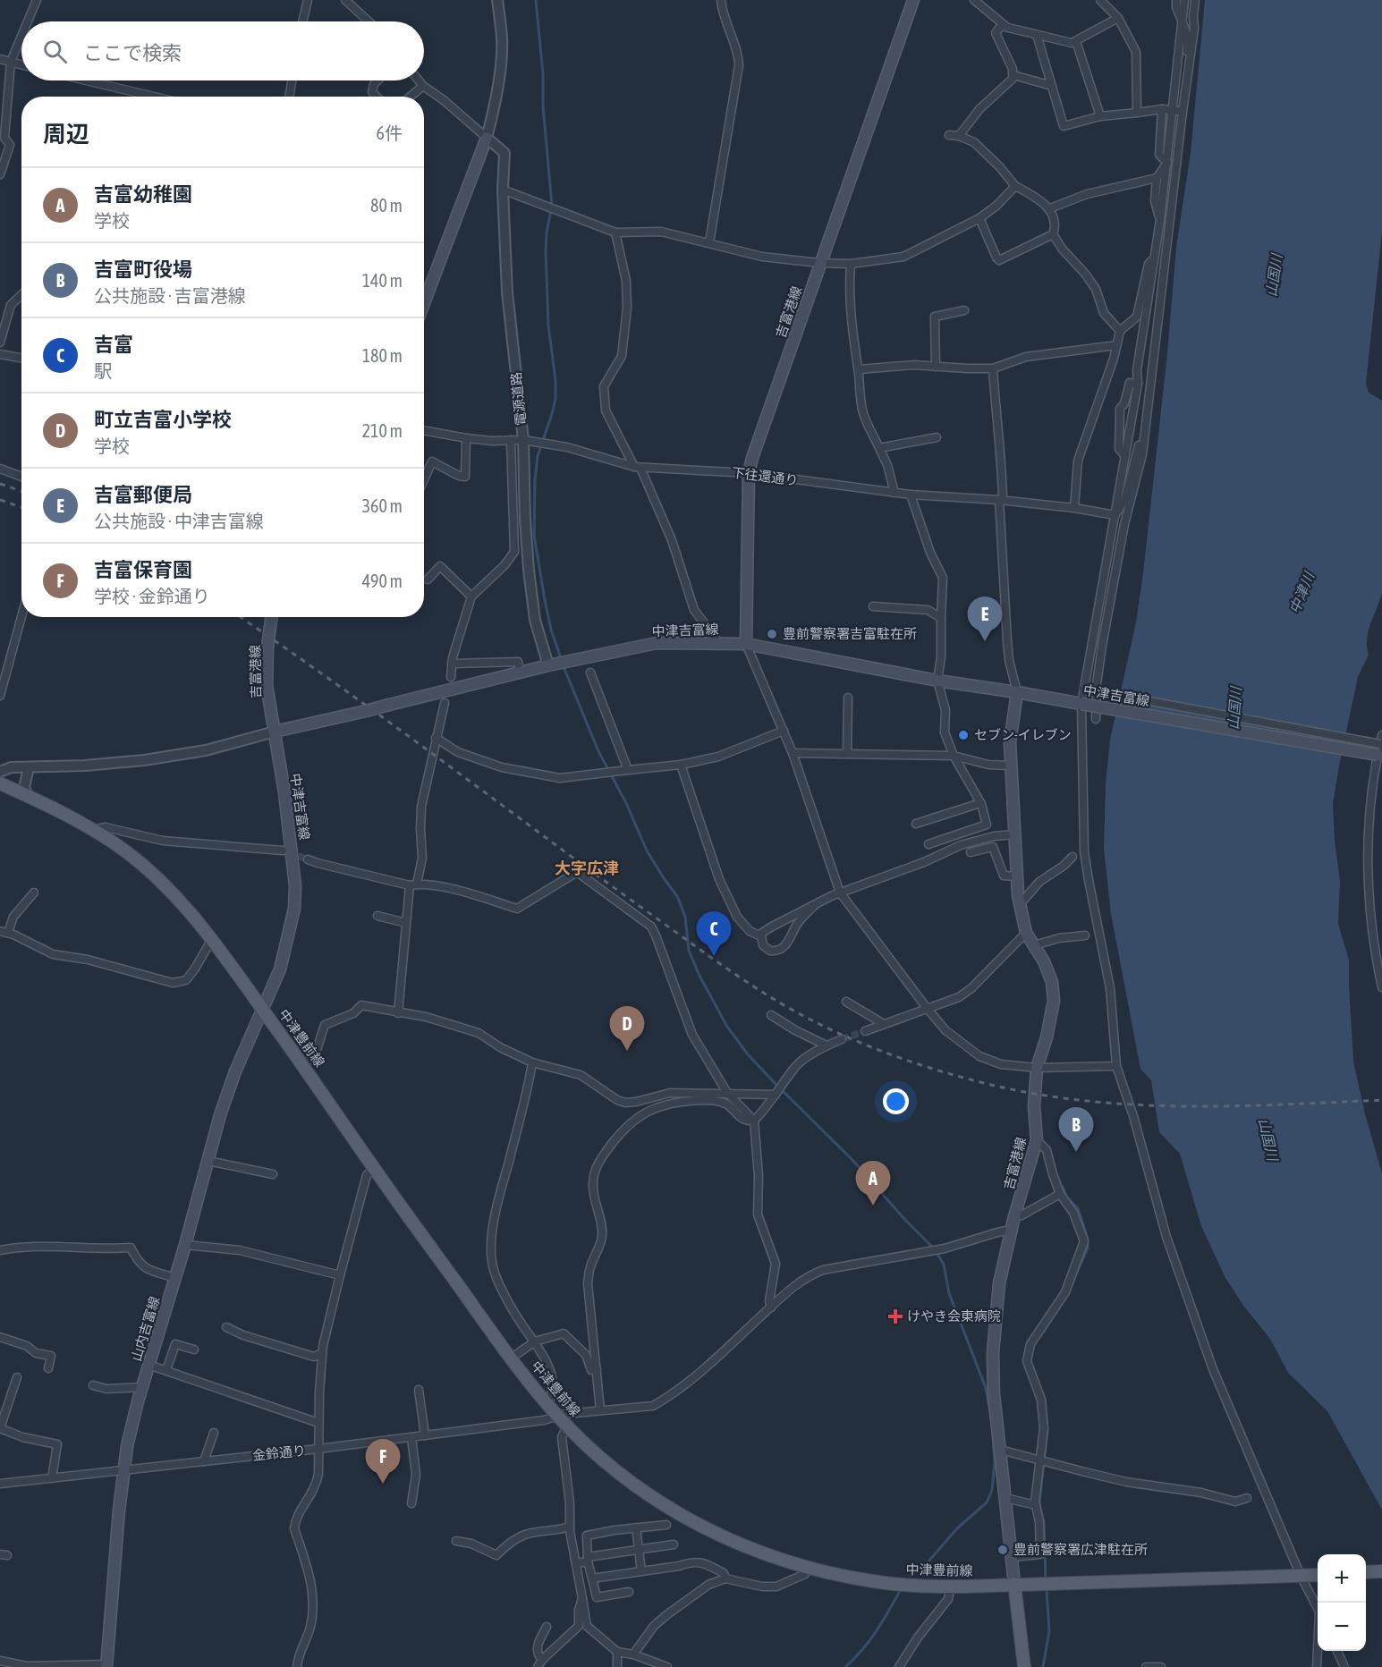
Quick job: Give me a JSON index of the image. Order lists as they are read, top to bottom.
{
  "streets": {
    "main road": [
      "吉富港線",
      "中津吉富線",
      "中津豊前線",
      "山内吉富線"
    ],
    "street": ["電源道路", "下往還通り", "金鈴通り"]
  },
  "crossings": [
    ["吉富港線", "下往還通り"],
    ["吉富港線", "中津吉富線"],
    ["吉富港線", "中津豊前線"],
    ["吉富港線", "金鈴通り"],
    ["電源道路", "下往還通り"],
    ["電源道路", "中津吉富線"],
    ["中津吉富線", "中津豊前線"],
    ["中津吉富線", "山内吉富線"],
    ["中津豊前線", "山内吉富線"],
    ["中津豊前線", "金鈴通り"],
    ["山内吉富線", "金鈴通り"]
  ],
  "districts": ["大字広津"],
  "water": ["山国川", "中津川"],
  "places": {
    "other": ["豊前警察署吉富駐在所", "セブン-イレブン", "豊前警察署広津駐在所"],
    "health": ["けやき会東病院"]
  },
  "page": {
    "search": "ここで検索",
    "heading": ["周辺", "6件"],
    "list": [
      {
        "mark": "A",
        "name": "吉富幼稚園",
        "note": "学校",
        "value": "80 m"
      },
      {
        "mark": "B",
        "name": "吉富町役場",
        "note": "公共施設 · 吉富港線",
        "value": "140 m"
      },
      {
        "mark": "C",
        "name": "吉富",
        "note": "駅",
        "value": "180 m"
      },
      {
        "mark": "D",
        "name": "町立吉富小学校",
        "note": "学校",
        "value": "210 m"
      },
      {
        "mark": "E",
        "name": "吉富郵便局",
        "note": "公共施設 · 中津吉富線",
        "value": "360 m"
      },
      {
        "mark": "F",
        "name": "吉富保育園",
        "note": "学校 · 金鈴通り",
        "value": "490 m"
      }
    ],
    "pins": [
      "E",
      "C",
      "D",
      "B",
      "A",
      "F"
    ],
    "map_buttons": ["+", "−"]
  }
}
